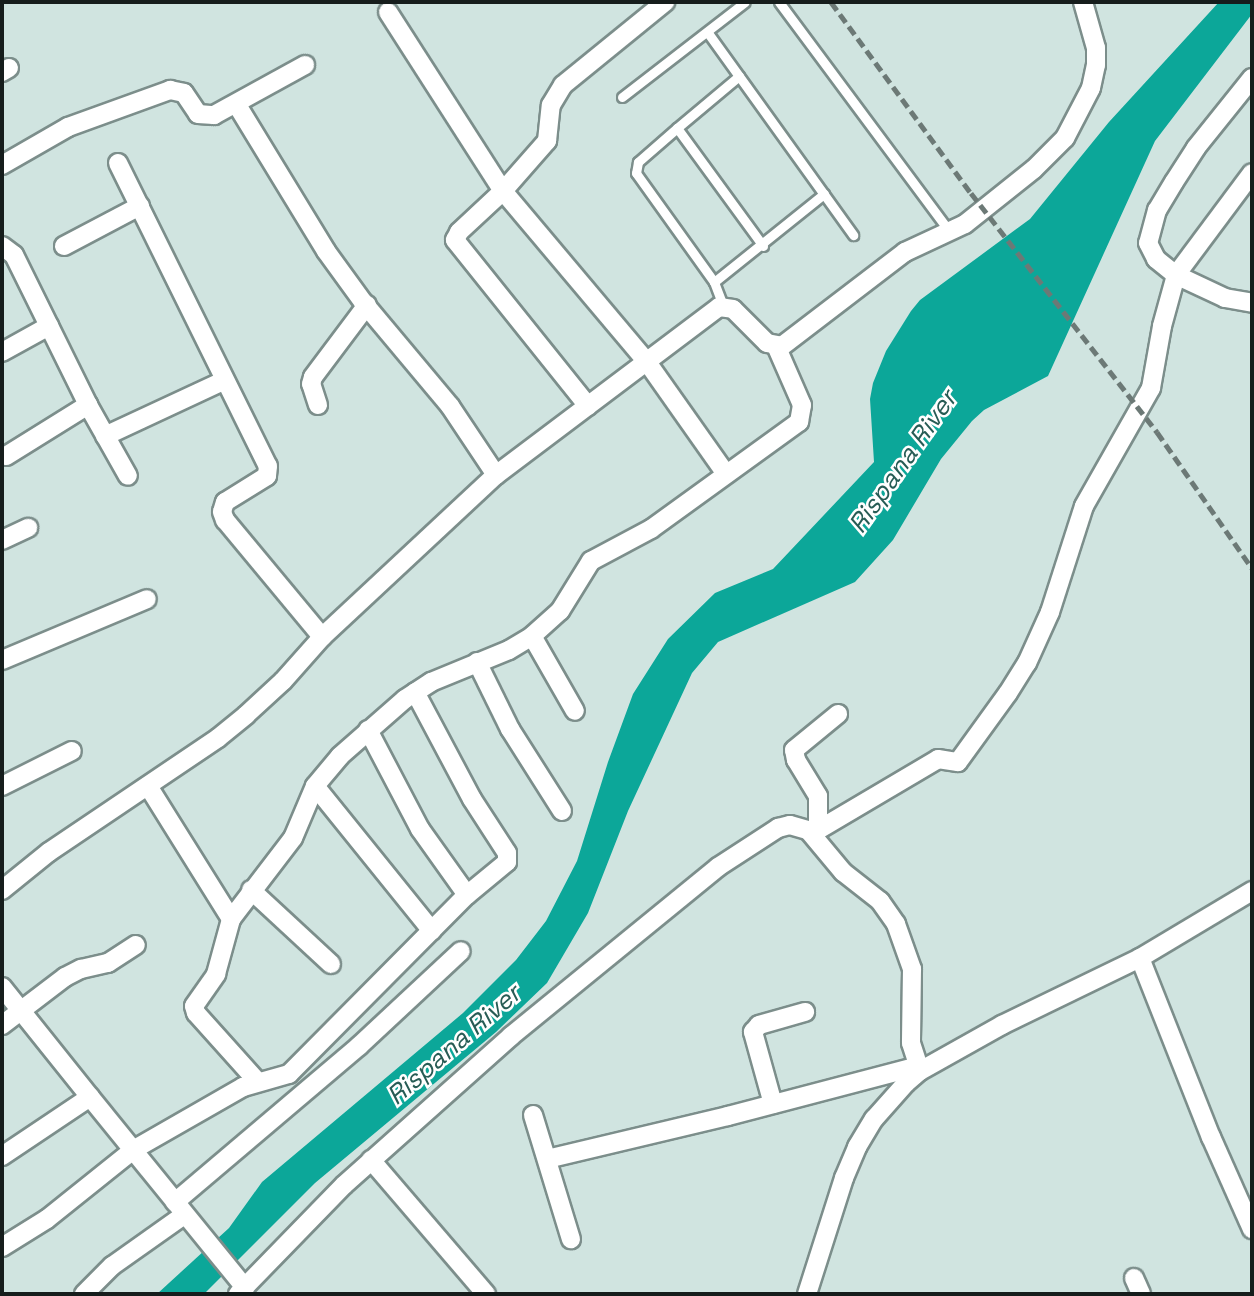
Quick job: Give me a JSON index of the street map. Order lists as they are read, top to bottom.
{
  "water": ["Rispana River"]
}
